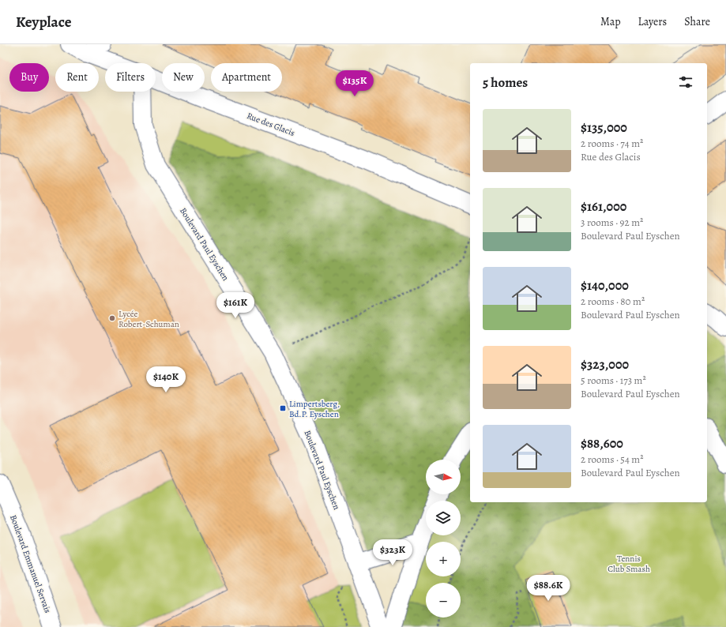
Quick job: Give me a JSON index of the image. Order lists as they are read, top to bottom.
{
  "streets": {
    "street": ["Rue des Glacis", "Boulevard Paul Eyschen", "Boulevard Emmanuel Servais"]
  },
  "parks": ["Tennis Club Smash"],
  "places": {
    "other": ["Lycée Robert-Schuman"],
    "transit": ["Limpertsberg, Bd.P. Eyschen"]
  },
  "north": "right",
  "page": {
    "header": "Keyplace",
    "nav": ["Map", "Layers", "Share"],
    "chip": [
      "Buy",
      "Rent",
      "Filters",
      "New",
      "Apartment"
    ],
    "heading": "5 homes",
    "price": [
      "$135K",
      "$161K",
      "$140K",
      "$323K",
      "$88.6K"
    ],
    "list": [
      {
        "name": "$135,000",
        "note": "2 rooms · 74 m² · Rue des Glacis"
      },
      {
        "name": "$161,000",
        "note": "3 rooms · 92 m² · Boulevard Paul Eyschen"
      },
      {
        "name": "$140,000",
        "note": "2 rooms · 80 m² · Boulevard Paul Eyschen"
      },
      {
        "name": "$323,000",
        "note": "5 rooms · 173 m² · Boulevard Paul Eyschen"
      },
      {
        "name": "$88,600",
        "note": "2 rooms · 54 m² · Boulevard Paul Eyschen"
      }
    ],
    "map_buttons": ["+", "−"]
  }
}
